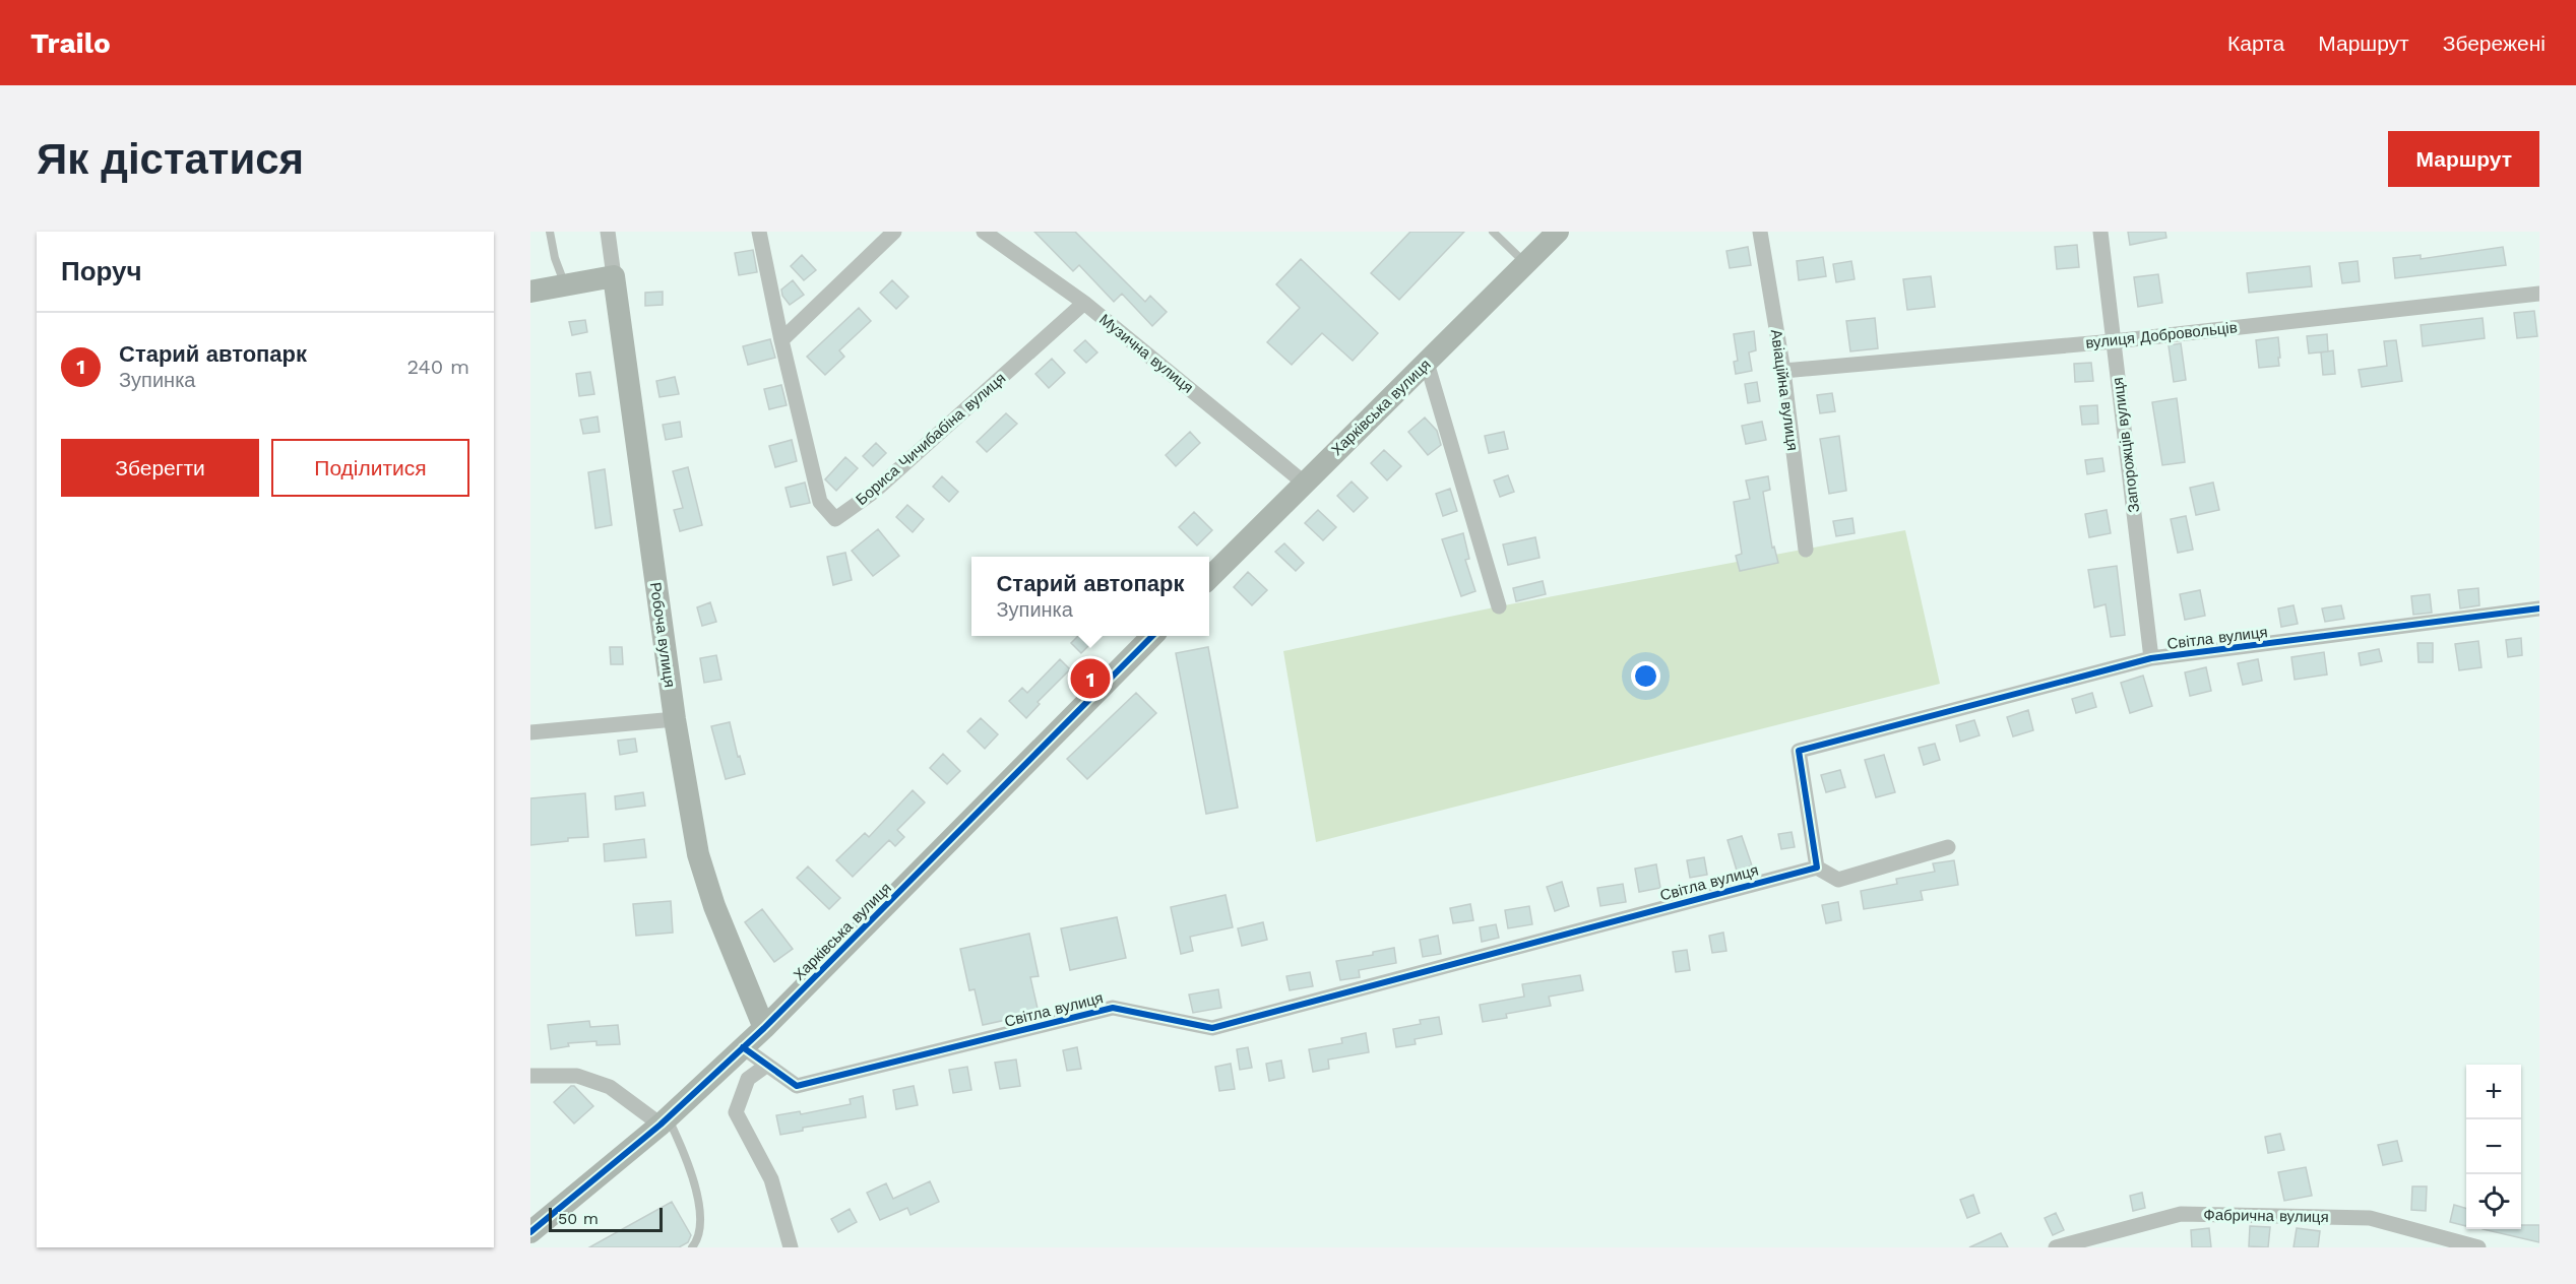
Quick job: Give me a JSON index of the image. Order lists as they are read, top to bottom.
{
  "streets": {
    "street": [
      "вулиця Добровольців",
      "Музична вулиця",
      "Авіаційна вулиця",
      "Харківська вулиця",
      "Бориса Чичибабіна вулиця",
      "Запорожців вулиця",
      "Робоча вулиця",
      "Світла вулиця",
      "Фабрична вулиця"
    ]
  },
  "crossings": [
    ["вулиця Добровольців", "Авіаційна вулиця"],
    ["вулиця Добровольців", "Запорожців вулиця"],
    ["Музична вулиця", "Харківська вулиця"],
    ["Музична вулиця", "Бориса Чичибабіна вулиця"],
    ["Харківська вулиця", "Робоча вулиця"],
    ["Запорожців вулиця", "Світла вулиця"]
  ],
  "scale_bar": "50 m",
  "page": {
    "header": "Trailo",
    "nav": ["Карта", "Маршрут", "Збережені"],
    "buttons": [
      "Маршрут",
      ["Зберегти", "Поділитися"]
    ],
    "title": "Як дістатися",
    "heading": "Поруч",
    "list": [
      {
        "mark": "1",
        "name": "Старий автопарк",
        "note": "Зупинка",
        "value": "240 m"
      }
    ],
    "popup": ["Старий автопарк", "Зупинка"],
    "pins": "1",
    "map_buttons": ["+", "−"],
    "scale": "50 m"
  }
}
